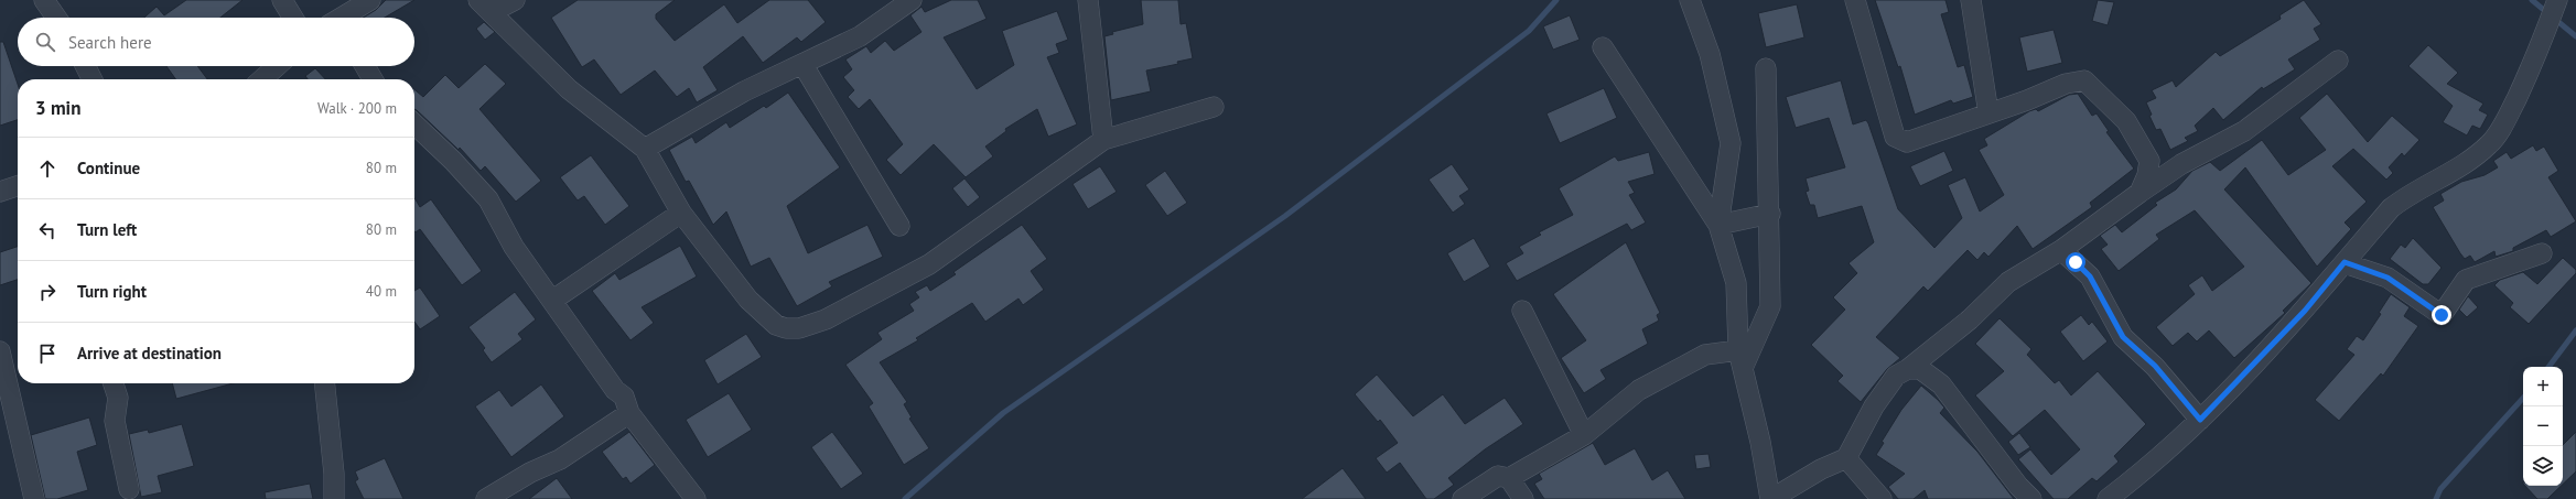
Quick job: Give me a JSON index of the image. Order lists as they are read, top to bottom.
{
  "page": {
    "search": "Search here",
    "heading": ["3 min", "Walk · 200 m"],
    "list": [
      ["Continue", "80 m"],
      ["Turn left", "80 m"],
      ["Turn right", "40 m"],
      "Arrive at destination"
    ],
    "map_buttons": ["+", "−"]
  }
}
